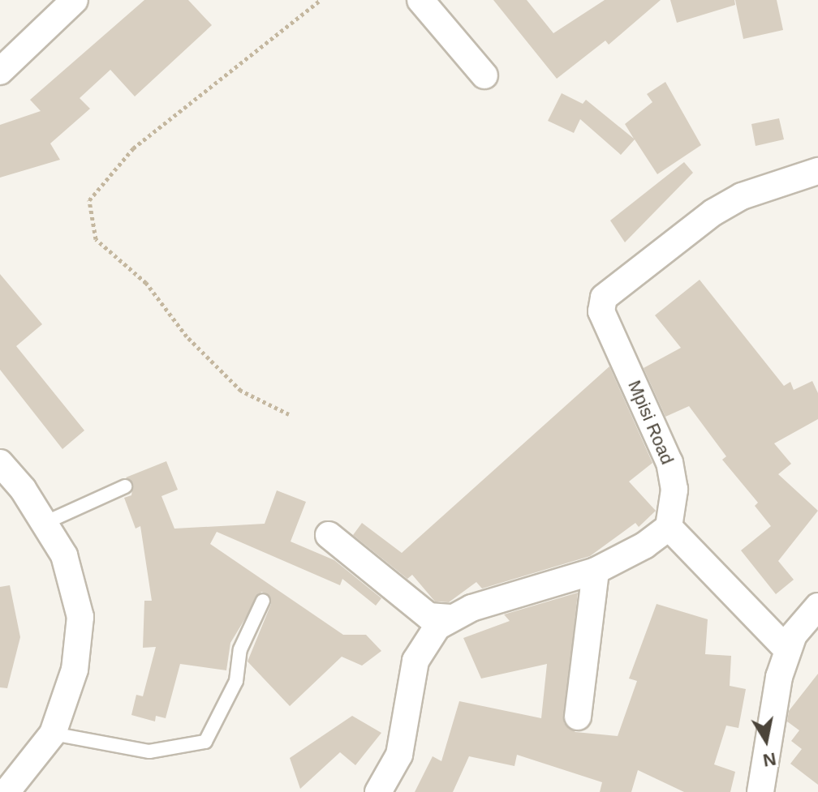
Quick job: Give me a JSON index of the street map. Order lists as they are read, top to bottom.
{
  "streets": {
    "street": ["Mpisi Road"]
  },
  "north": "bottom"
}
